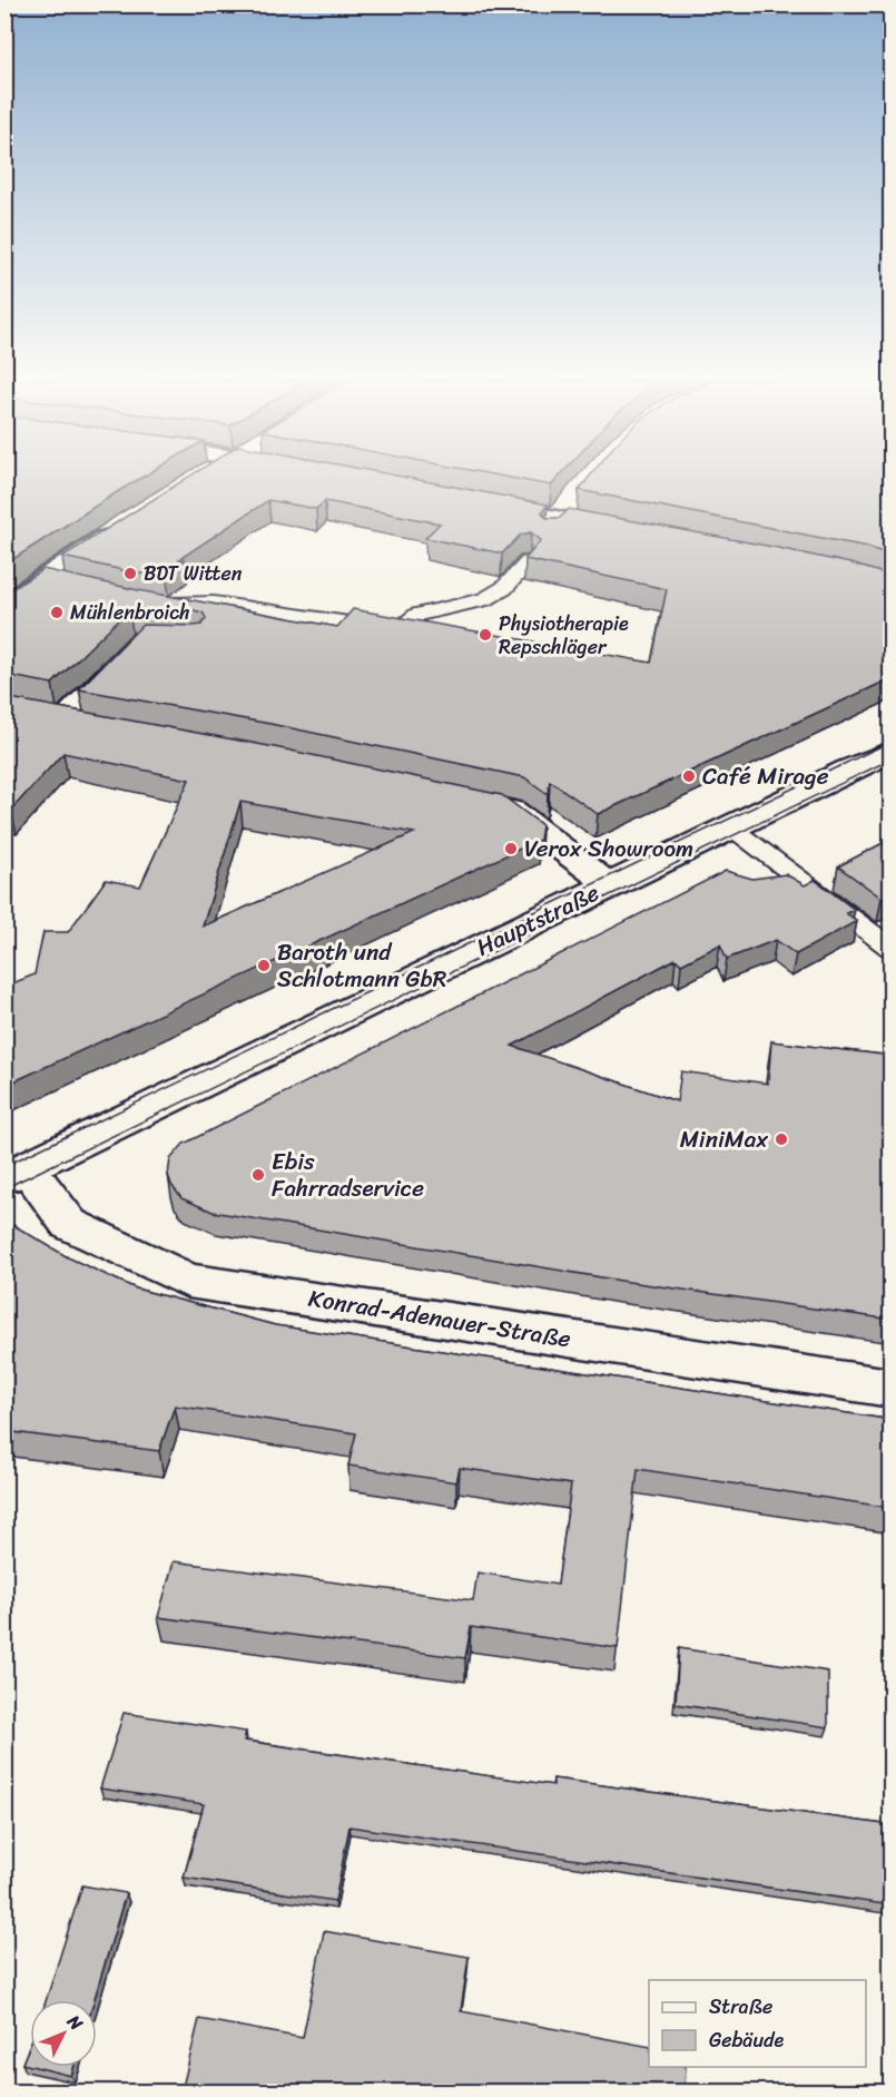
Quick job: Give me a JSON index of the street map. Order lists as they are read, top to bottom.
{
  "streets": {
    "street": ["Hauptstraße", "Konrad-Adenauer-Straße"]
  },
  "crossings": [
    ["Hauptstraße", "Konrad-Adenauer-Straße"]
  ],
  "places": [
    "BDT Witten",
    "Mühlenbroich",
    "Physiotherapie Repschläger",
    "Café Mirage",
    "Verox Showroom",
    "Baroth und Schlotmann GbR",
    "MiniMax",
    "Ebis Fahrradservice"
  ],
  "legend": ["Straße", "Gebäude"],
  "north": "top right"
}
